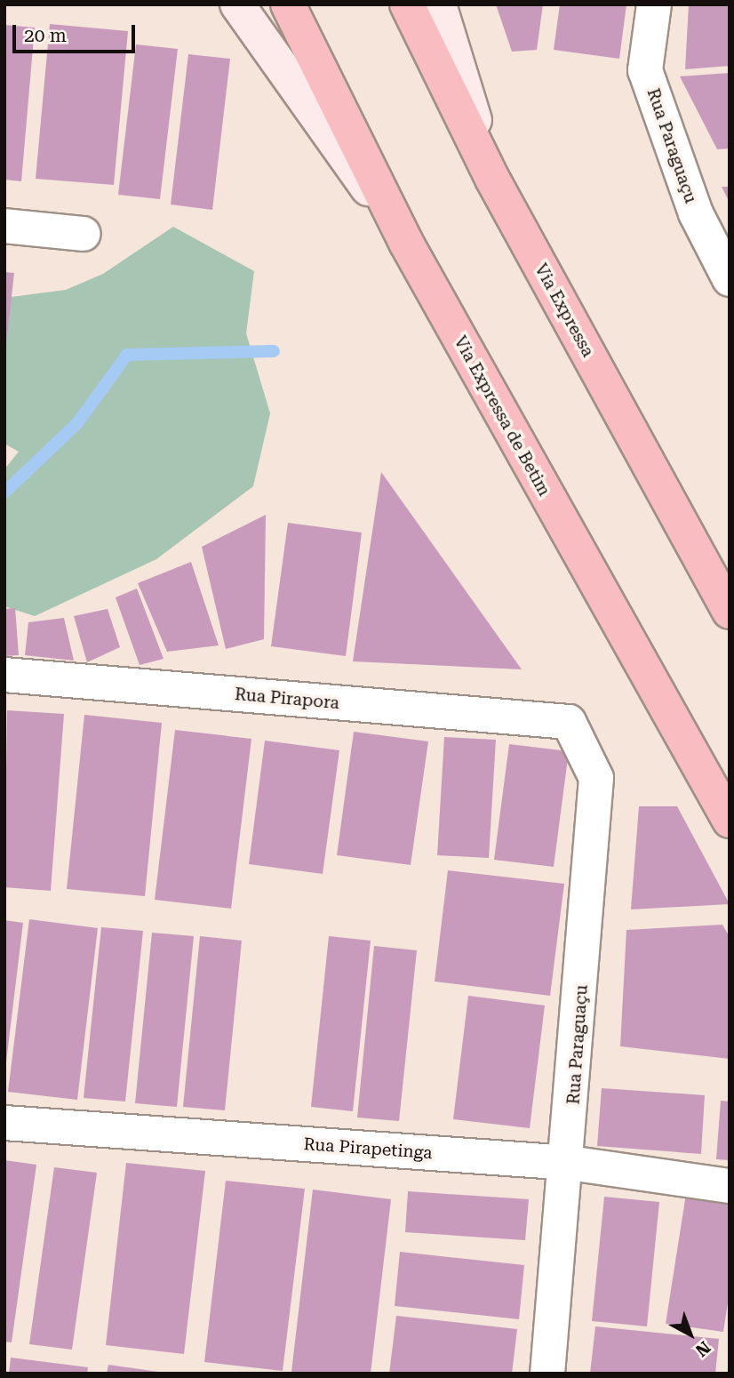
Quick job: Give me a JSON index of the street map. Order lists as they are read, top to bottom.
{
  "streets": {
    "highway": ["Via Expressa", "Via Expressa de Betim"],
    "street": ["Rua Paraguaçu", "Rua Pirapora", "Rua Pirapetinga"]
  },
  "crossings": [
    ["Rua Paraguaçu", "Rua Pirapora"],
    ["Rua Paraguaçu", "Rua Pirapetinga"]
  ],
  "scale_bar": "20 m",
  "north": "bottom right"
}
